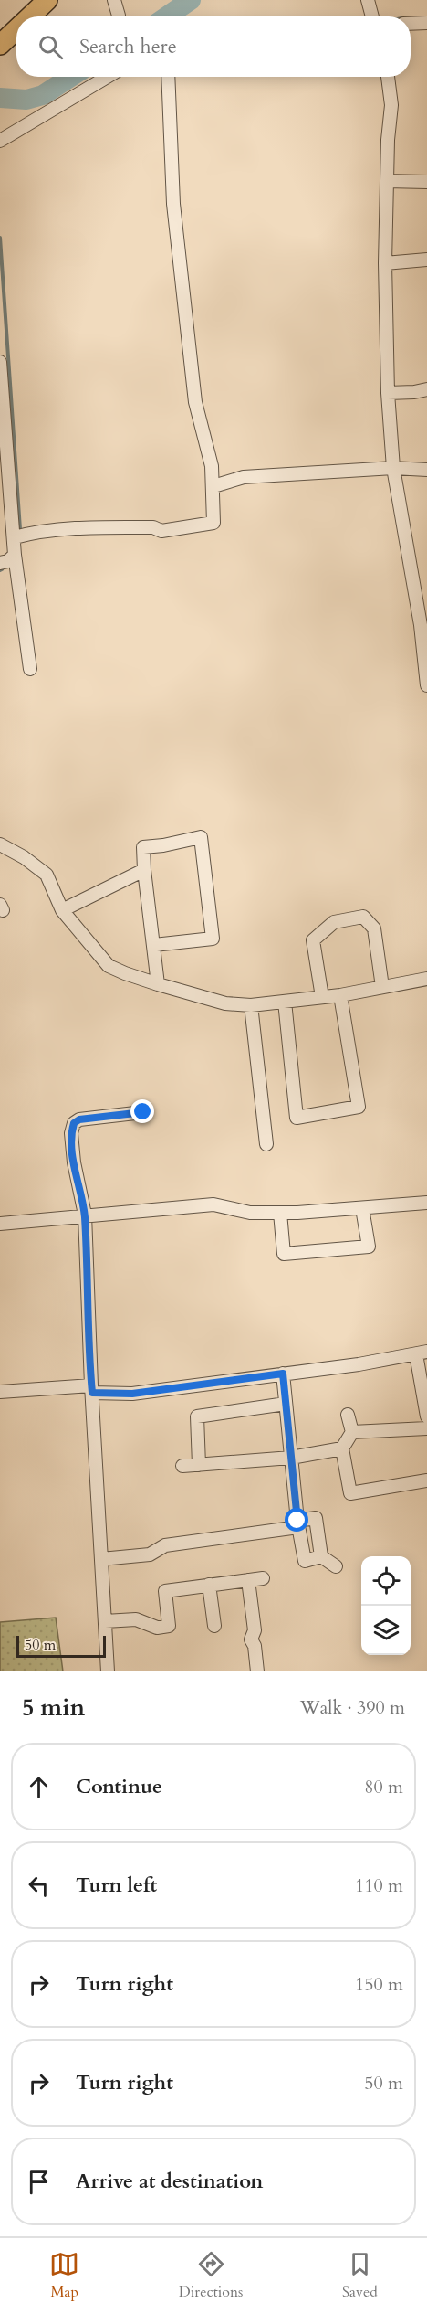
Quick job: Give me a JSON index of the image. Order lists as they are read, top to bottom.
{
  "scale_bar": "50 m",
  "page": {
    "search": "Search here",
    "scale": "50 m",
    "heading": ["5 min", "Walk · 390 m"],
    "list": [
      ["Continue", "80 m"],
      ["Turn left", "110 m"],
      ["Turn right", "150 m"],
      ["Turn right", "50 m"],
      "Arrive at destination"
    ],
    "nav": ["Map", "Directions", "Saved"]
  }
}
